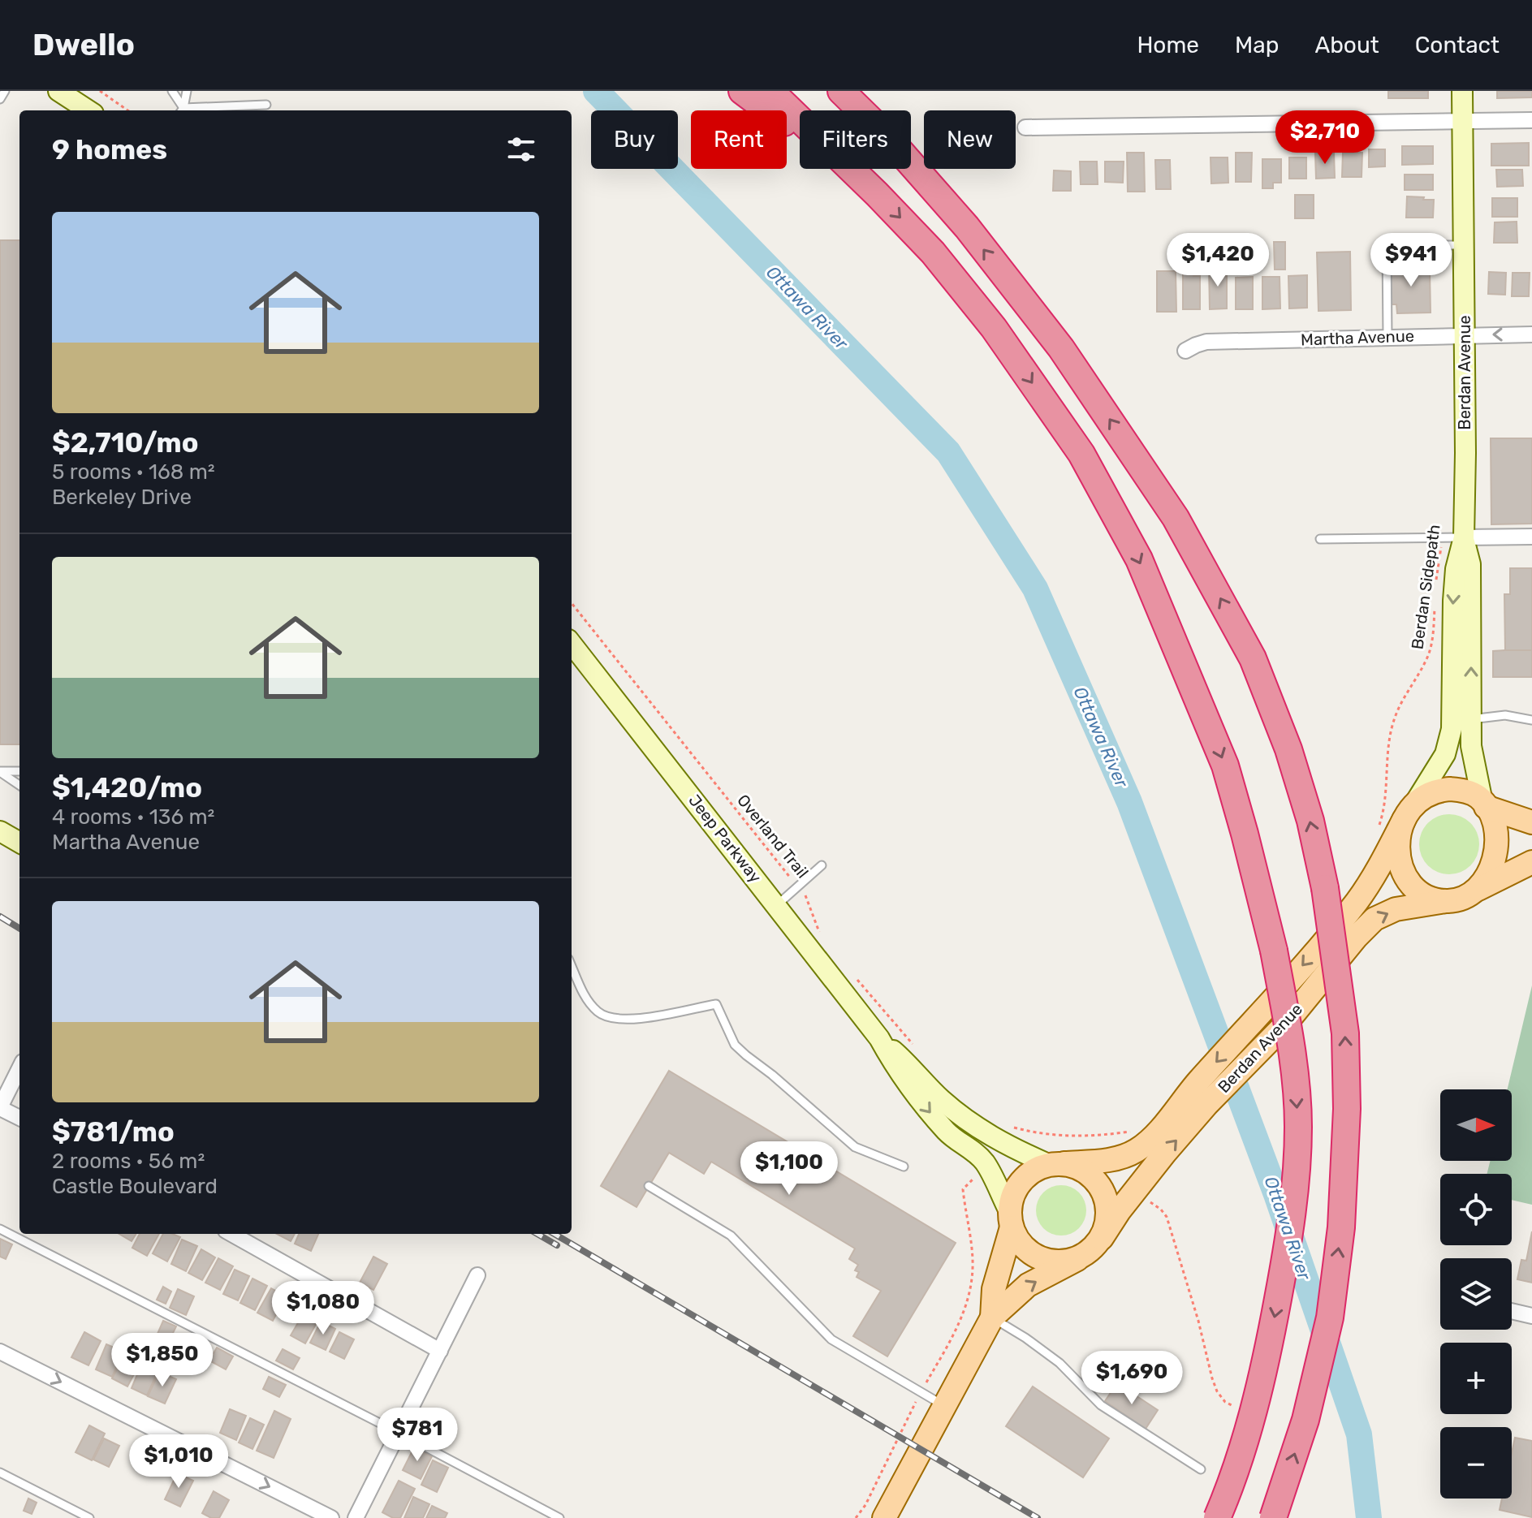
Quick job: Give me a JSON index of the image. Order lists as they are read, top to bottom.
{
  "streets": {
    "main road": ["Berdan Avenue"],
    "street": ["Martha Avenue", "Jeep Parkway"],
    "path": ["Berdan Sidepath", "Overland Trail"]
  },
  "crossings": [
    ["Martha Avenue", "Berdan Avenue"],
    ["Berdan Avenue", "Jeep Parkway"]
  ],
  "water": ["Ottawa River"],
  "north": "right",
  "page": {
    "header": "Dwello",
    "nav": [
      "Home",
      "Map",
      "About",
      "Contact"
    ],
    "price": [
      "$2,710",
      "$1,420",
      "$941",
      "$1,100",
      "$1,080",
      "$1,850",
      "$1,690",
      "$781",
      "$1,010"
    ],
    "chip": [
      "Buy",
      "Rent",
      "Filters",
      "New"
    ],
    "heading": "9 homes",
    "list": [
      {
        "name": "$2,710/mo",
        "note": "5 rooms · 168 m² · Berkeley Drive"
      },
      {
        "name": "$1,420/mo",
        "note": "4 rooms · 136 m² · Martha Avenue"
      },
      {
        "name": "$781/mo",
        "note": "2 rooms · 56 m² · Castle Boulevard"
      }
    ],
    "map_buttons": ["+", "−"]
  }
}
